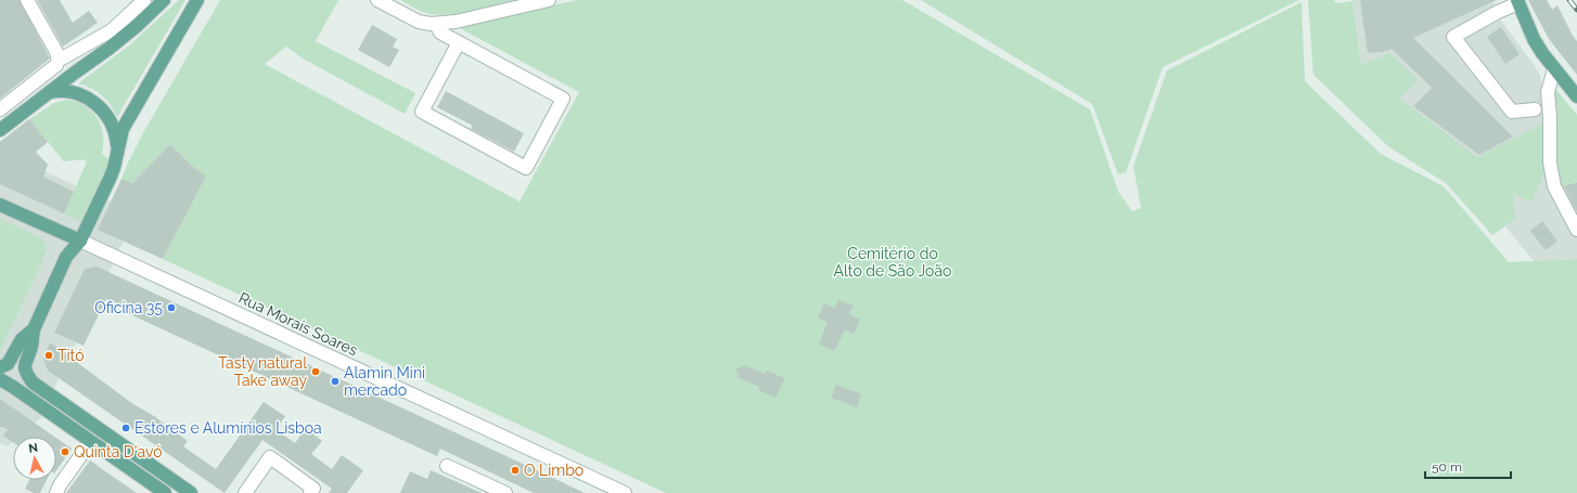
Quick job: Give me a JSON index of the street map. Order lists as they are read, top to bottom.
{
  "streets": {
    "main road": ["Rua Morais Soares"]
  },
  "parks": ["Cemitério do Alto de São João"],
  "places": [
    "Oficina 35",
    "Titó",
    "Tasty natural Take away",
    "Alamin Mini mercado",
    "Estores e Alumínios Lisboa",
    "Quinta D'avó",
    "O Limbo"
  ],
  "scale_bar": "50 m",
  "north": "top"
}
